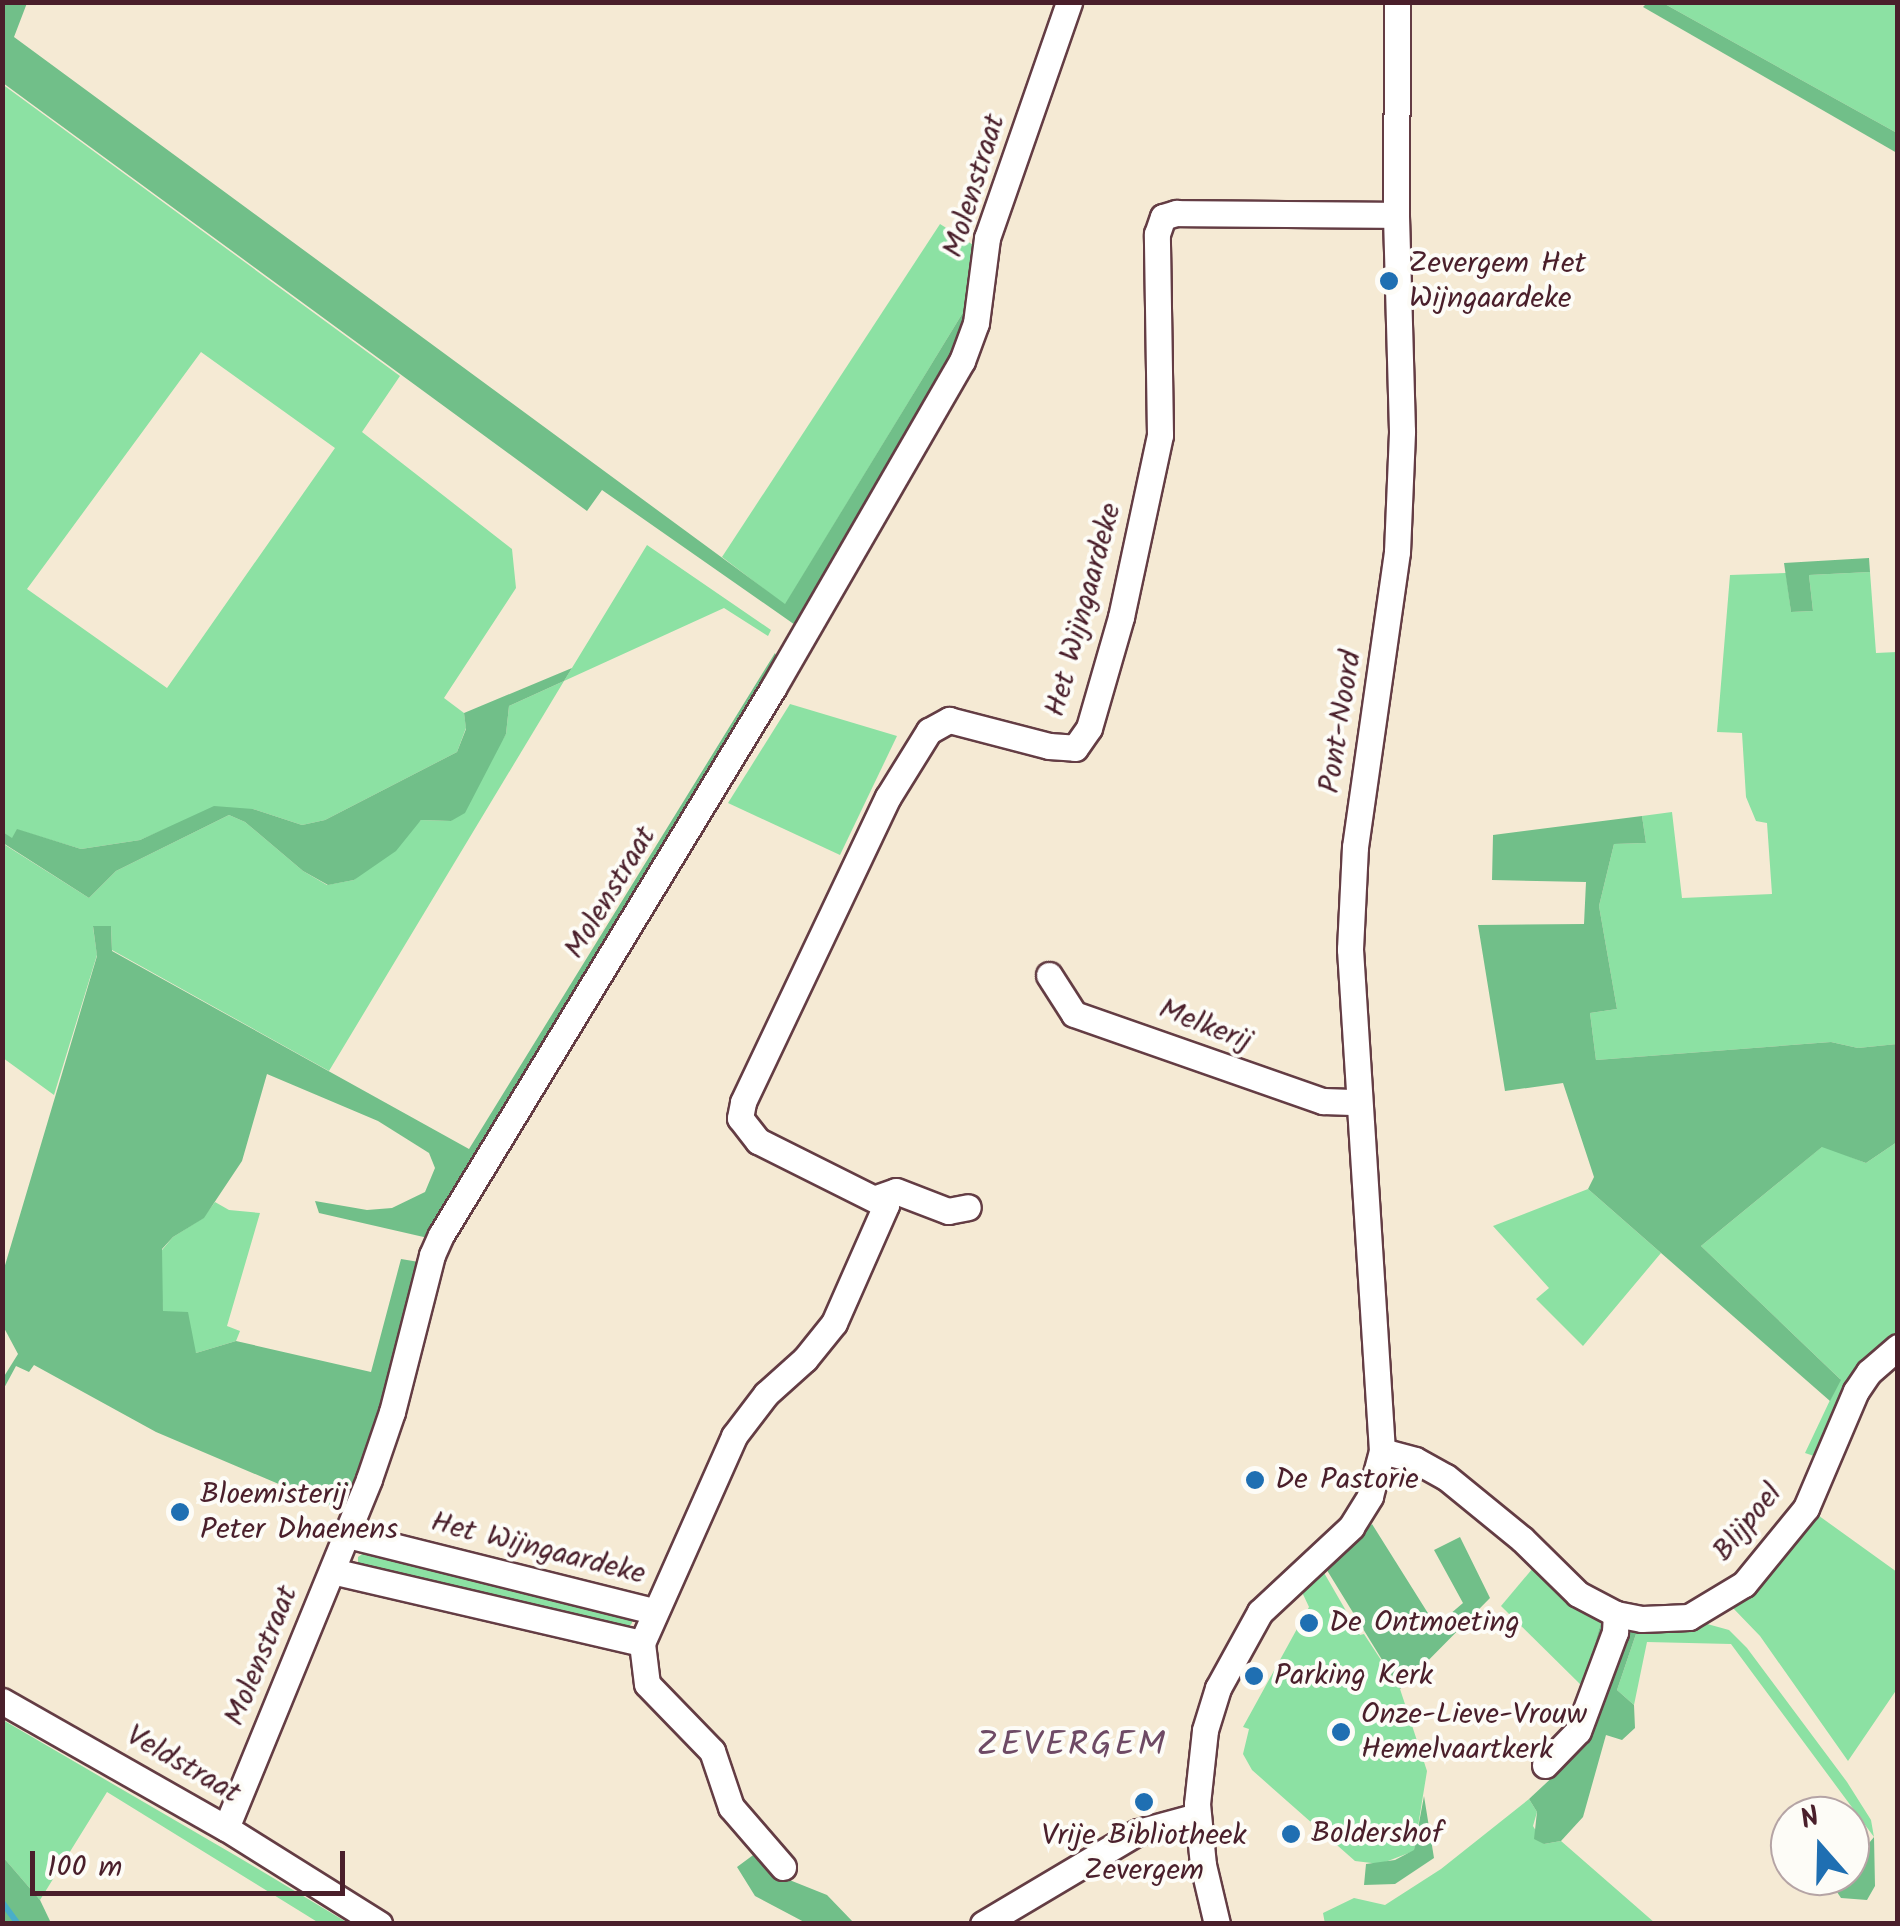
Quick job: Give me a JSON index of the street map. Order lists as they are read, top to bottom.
{
  "streets": {
    "street": [
      "Molenstraat",
      "Het Wijngaardeke",
      "Pont-Noord",
      "Melkerij",
      "Blijpoel",
      "Veldstraat"
    ]
  },
  "crossings": [
    ["Molenstraat", "Het Wijngaardeke"],
    ["Molenstraat", "Veldstraat"],
    ["Het Wijngaardeke", "Pont-Noord"],
    ["Pont-Noord", "Melkerij"],
    ["Pont-Noord", "Blijpoel"]
  ],
  "districts": ["ZEVERGEM"],
  "places": [
    "Zevergem Het Wijngaardeke",
    "De Pastorie",
    "Bloemisterij Peter Dhaenens",
    "De Ontmoeting",
    "Parking Kerk",
    "Onze-Lieve-Vrouw Hemelvaartkerk",
    "Vrije Bibliotheek Zevergem",
    "Boldershof"
  ],
  "scale_bar": "100 m",
  "north": "top"
}
